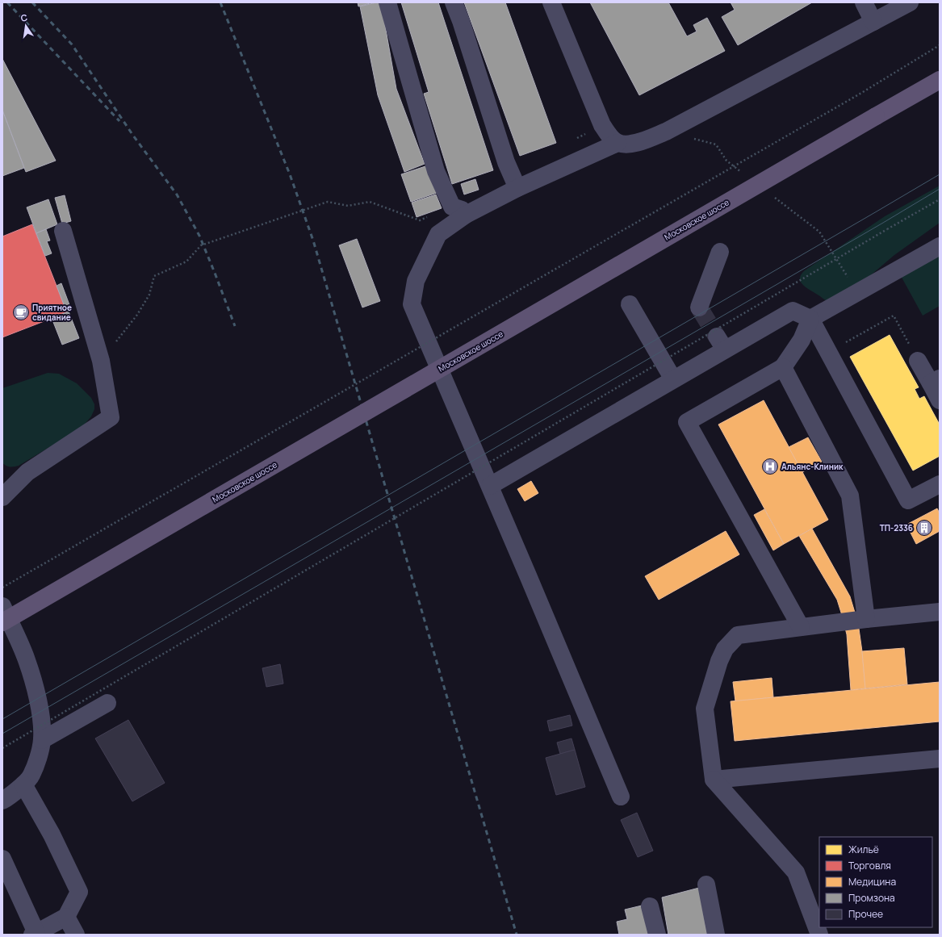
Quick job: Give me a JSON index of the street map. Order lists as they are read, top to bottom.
{
  "streets": {
    "main road": ["Московское шоссе"]
  },
  "places": {
    "cafe": ["Приятное свидание"],
    "hospital": ["Альянс-Клиник"],
    "building": ["ТП-2336"]
  },
  "legend": [
    "Жильё",
    "Торговля",
    "Медицина",
    "Промзона",
    "Прочее"
  ],
  "north": "top"
}
